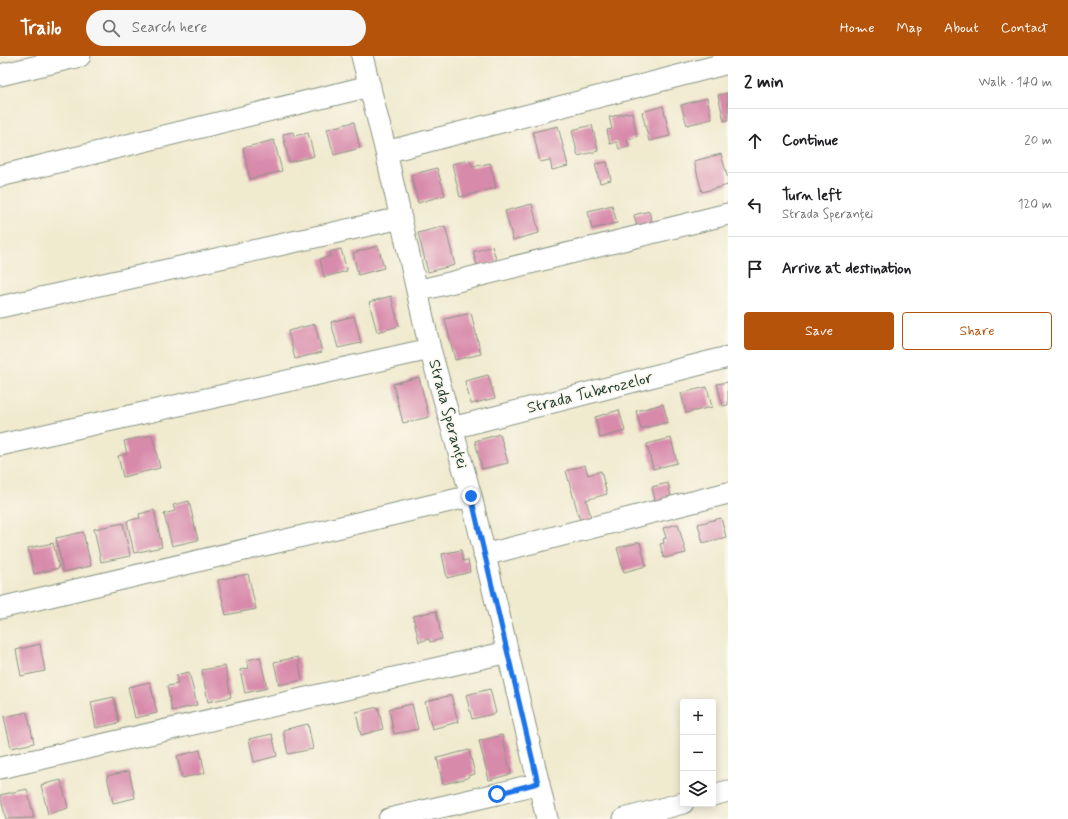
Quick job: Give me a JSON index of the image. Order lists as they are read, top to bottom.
{
  "streets": {
    "street": ["Strada Tuberozelor", "Strada Speranței"]
  },
  "crossings": [
    ["Strada Tuberozelor", "Strada Speranței"]
  ],
  "page": {
    "header": "Trailo",
    "search": "Search here",
    "nav": [
      "Home",
      "Map",
      "About",
      "Contact"
    ],
    "heading": ["2 min", "Walk · 140 m"],
    "list": [
      ["Continue", "20 m"],
      ["Turn left", "Strada Speranței", "120 m"],
      "Arrive at destination"
    ],
    "buttons": ["Save", "Share"],
    "map_buttons": ["+", "−"]
  }
}
